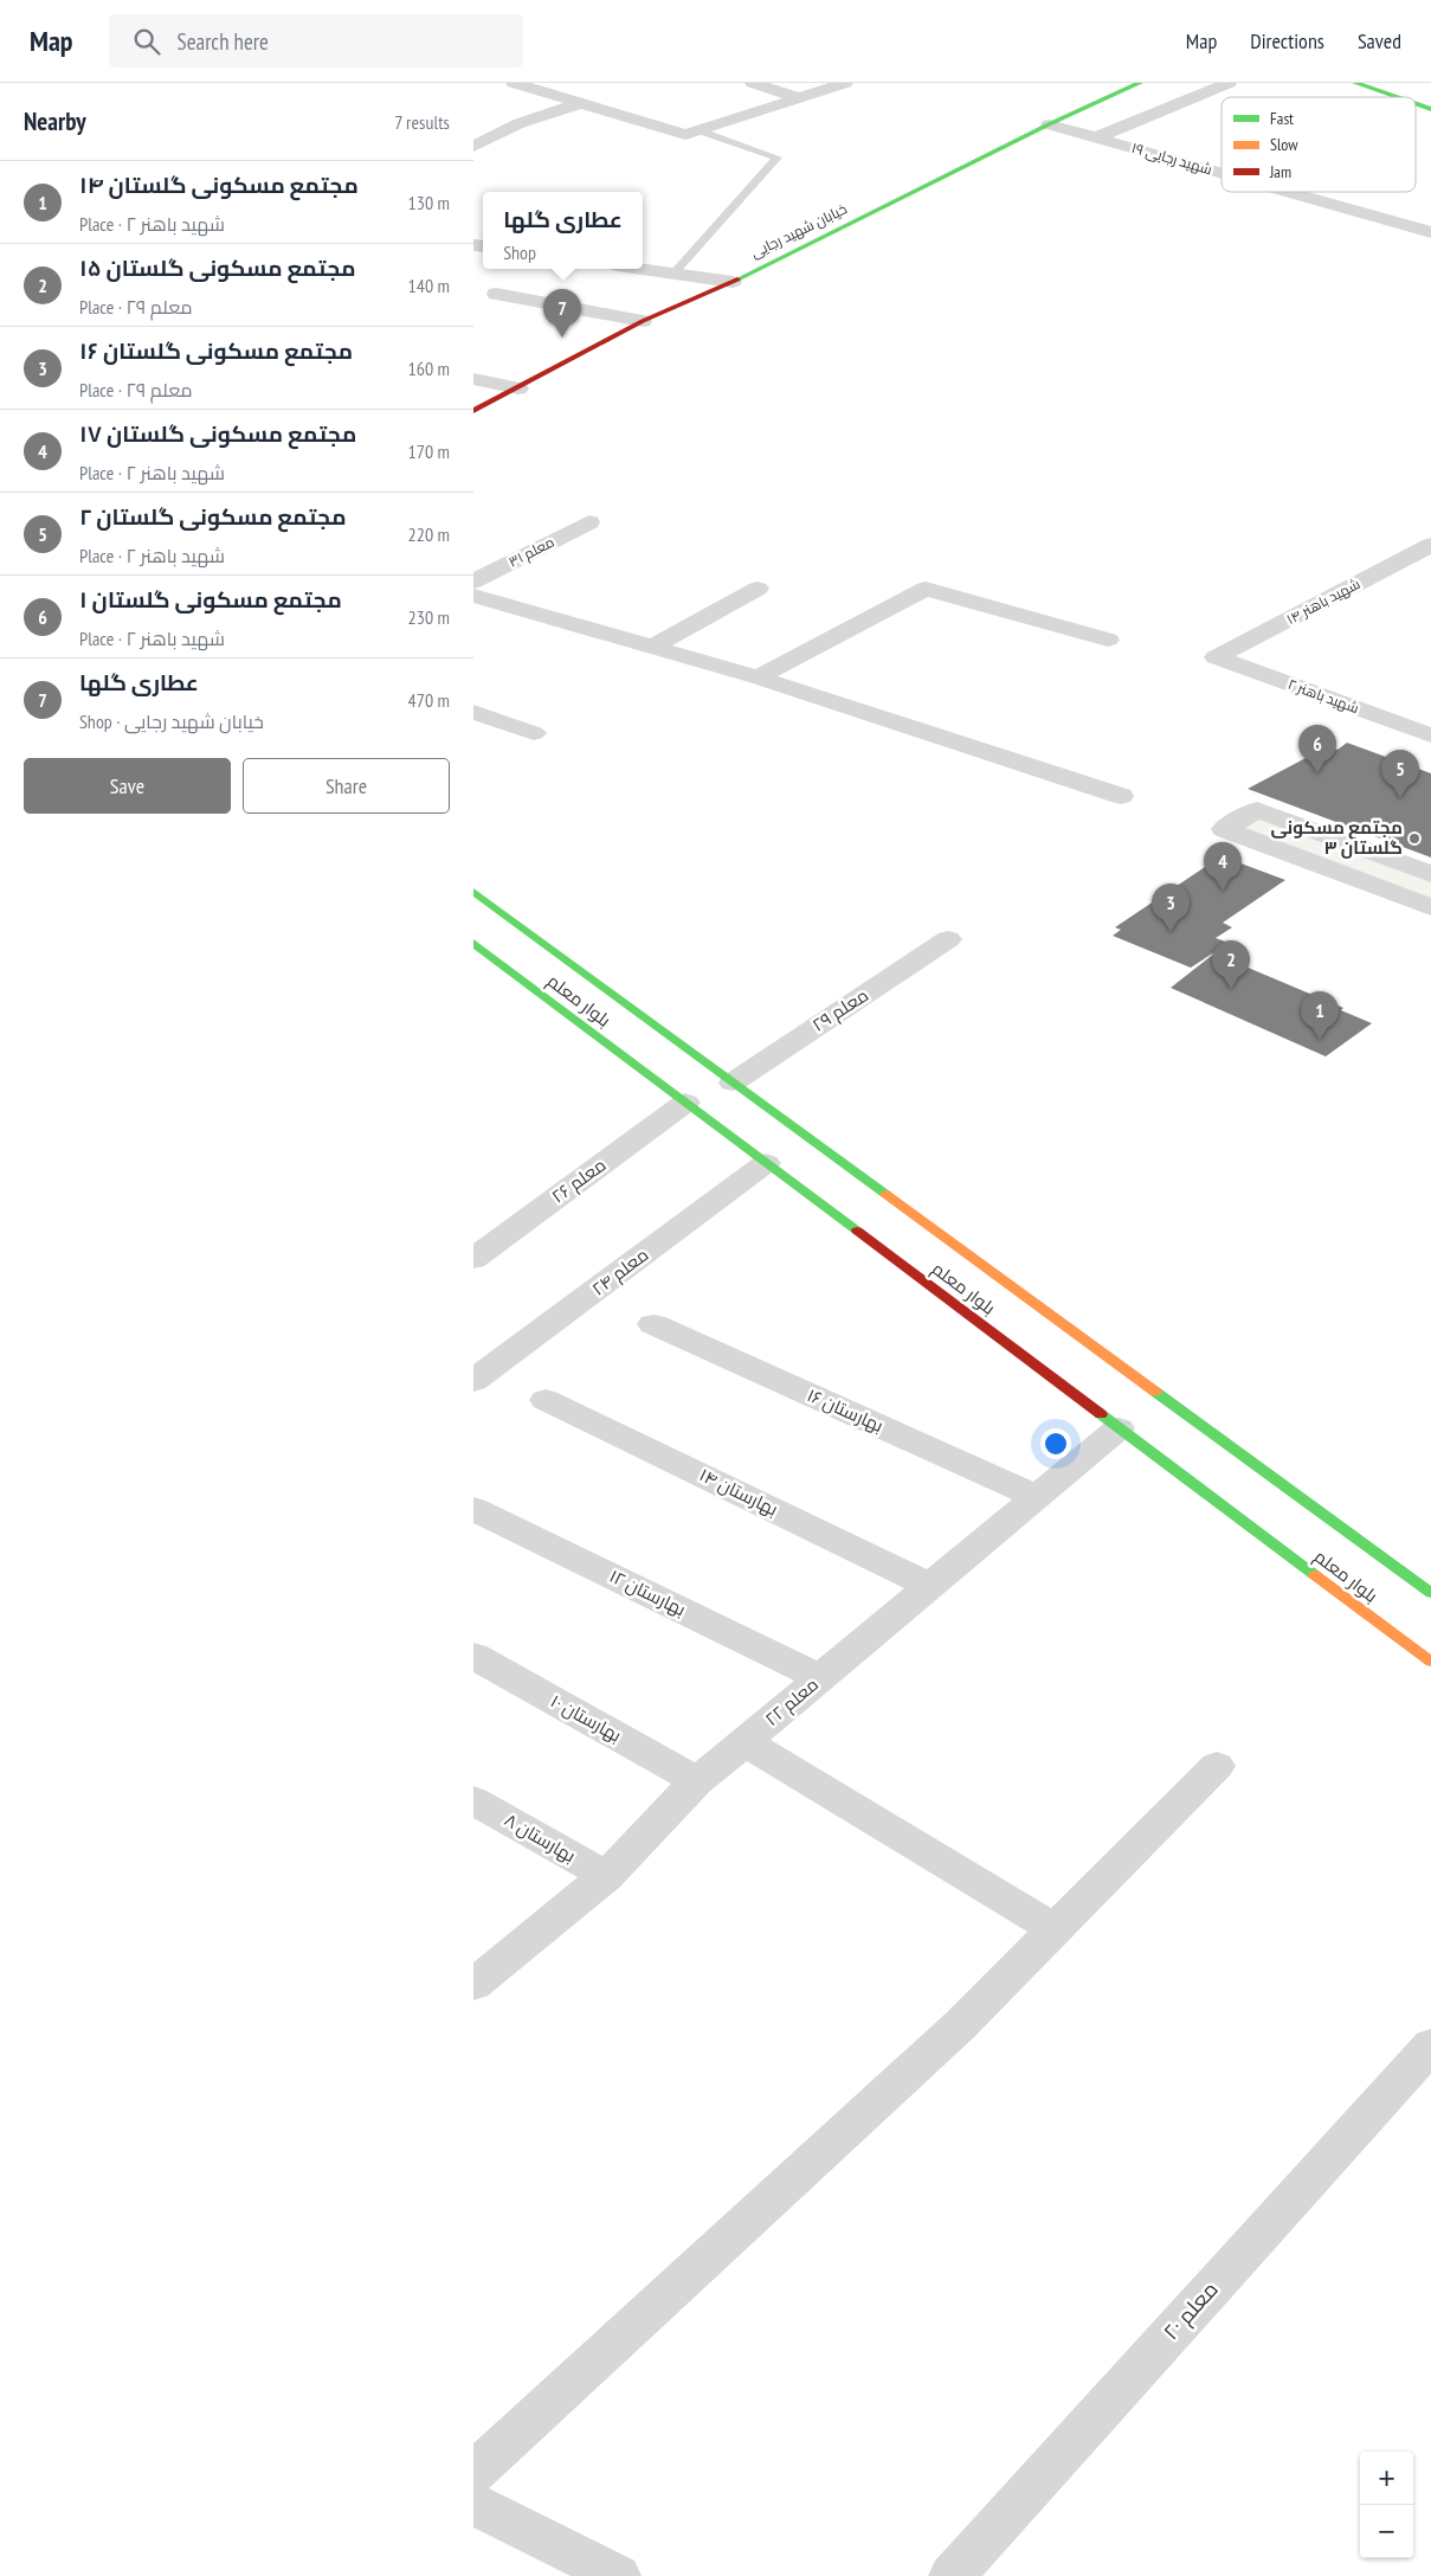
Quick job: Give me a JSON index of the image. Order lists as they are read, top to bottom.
{
  "streets": {
    "main road": ["خیابان شهید رجایی", "بلوار معلم"],
    "street": [
      "شهید رجایی ۱۹",
      "معلم ۳۱",
      "شهید باهنر ۱۴",
      "شهید باهنر ۲",
      "معلم ۲۹",
      "معلم ۲۶",
      "معلم ۲۴",
      "بهارستان ۱۶",
      "بهارستان ۱۴",
      "بهارستان ۱۲",
      "معلم ۲۲",
      "بهارستان ۱۰",
      "بهارستان ۸",
      "معلم ۲۰"
    ]
  },
  "crossings": [
    ["شهید رجایی ۱۹", "خیابان شهید رجایی"],
    ["شهید باهنر ۱۴", "شهید باهنر ۲"],
    ["بلوار معلم", "معلم ۲۹"],
    ["بلوار معلم", "معلم ۲۶"],
    ["بلوار معلم", "معلم ۲۴"],
    ["بلوار معلم", "معلم ۲۲"],
    ["بهارستان ۱۶", "معلم ۲۲"],
    ["بهارستان ۱۴", "معلم ۲۲"],
    ["بهارستان ۱۲", "معلم ۲۲"],
    ["معلم ۲۲", "بهارستان ۱۰"],
    ["معلم ۲۲", "بهارستان ۸"]
  ],
  "places": ["مجتمع مسکونی گلستان ۳"],
  "legend": ["Fast", "Slow", "Jam"],
  "page": {
    "header": "Map",
    "search": "Search here",
    "nav": ["Map", "Directions", "Saved"],
    "heading": ["Nearby", "7 results"],
    "list": [
      {
        "mark": "1",
        "name": "مجتمع مسکونی گلستان ۱۴",
        "note": "Place · شهید باهنر ۲",
        "value": "130 m"
      },
      {
        "mark": "2",
        "name": "مجتمع مسکونی گلستان ۱۵",
        "note": "Place · معلم ۲۹",
        "value": "140 m"
      },
      {
        "mark": "3",
        "name": "مجتمع مسکونی گلستان ۱۶",
        "note": "Place · معلم ۲۹",
        "value": "160 m"
      },
      {
        "mark": "4",
        "name": "مجتمع مسکونی گلستان ۱۷",
        "note": "Place · شهید باهنر ۲",
        "value": "170 m"
      },
      {
        "mark": "5",
        "name": "مجتمع مسکونی گلستان ۲",
        "note": "Place · شهید باهنر ۲",
        "value": "220 m"
      },
      {
        "mark": "6",
        "name": "مجتمع مسکونی گلستان ۱",
        "note": "Place · شهید باهنر ۲",
        "value": "230 m"
      },
      {
        "mark": "7",
        "name": "عطاری گلها",
        "note": "Shop · خیابان شهید رجایی",
        "value": "470 m"
      }
    ],
    "popup": ["عطاری گلها", "Shop"],
    "pins": [
      "7",
      "6",
      "5",
      "4",
      "3",
      "2",
      "1"
    ],
    "buttons": ["Save", "Share"],
    "map_buttons": ["+", "−"]
  }
}
